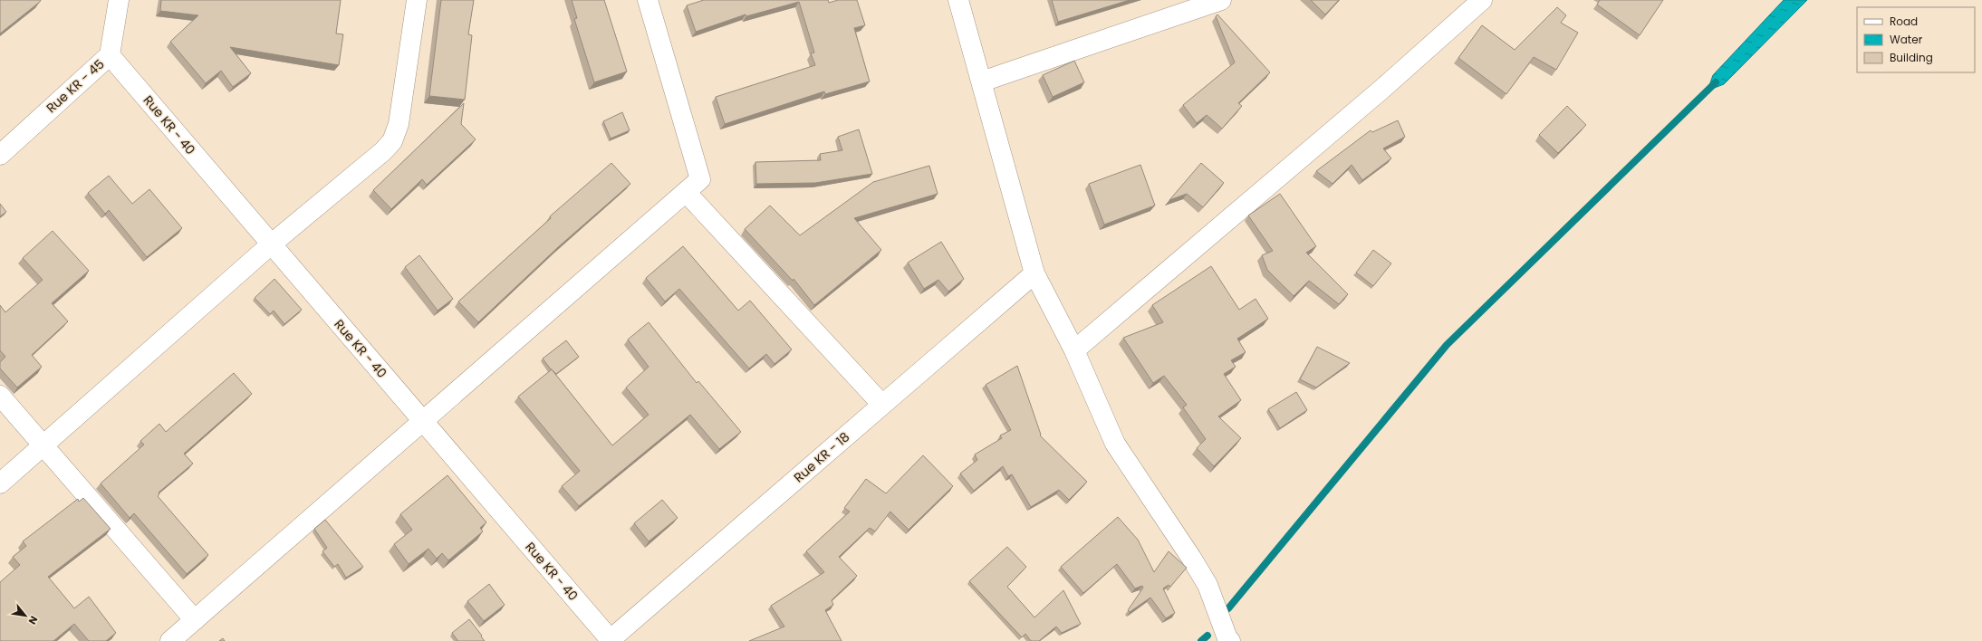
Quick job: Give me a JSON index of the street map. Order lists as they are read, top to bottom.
{
  "streets": {
    "street": ["Rue KR - 45", "Rue KR - 40", "Rue KR - 18"]
  },
  "crossings": [
    ["Rue KR - 45", "Rue KR - 40"],
    ["Rue KR - 40", "Rue KR - 18"]
  ],
  "legend": ["Road", "Water", "Building"],
  "north": "bottom right"
}
